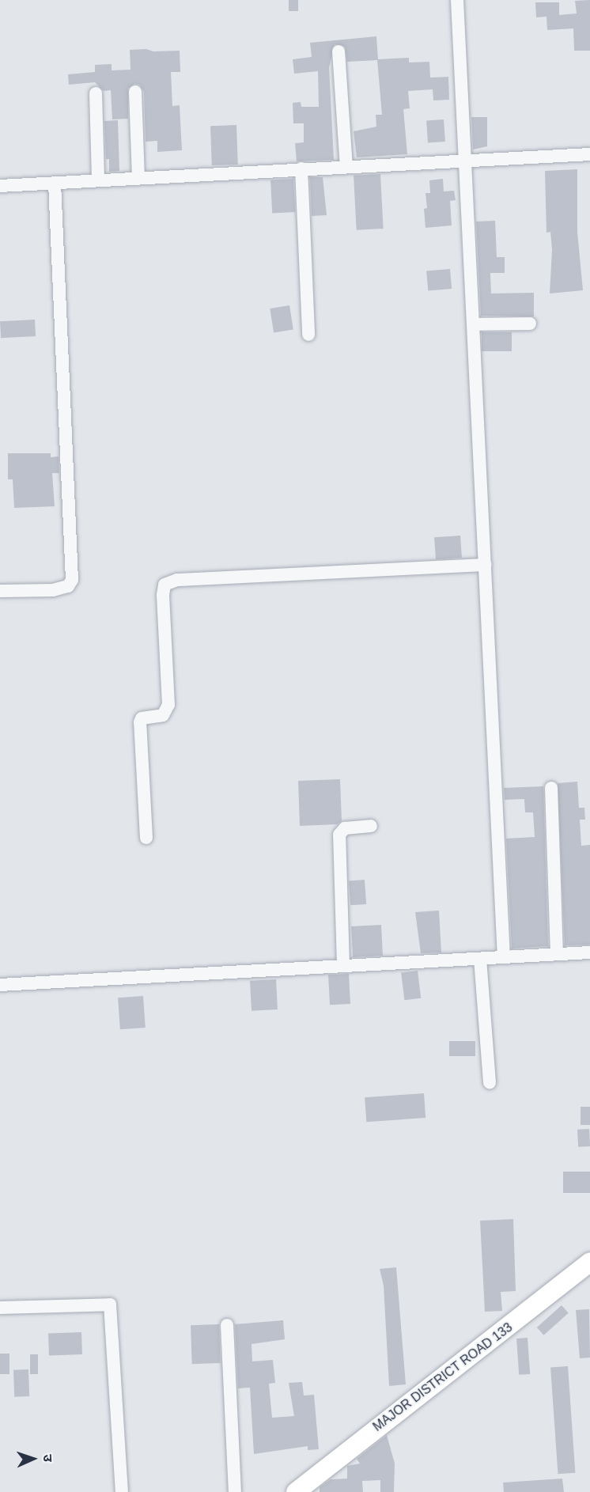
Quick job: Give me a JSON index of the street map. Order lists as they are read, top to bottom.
{
  "streets": {
    "main road": ["MAJOR DISTRICT ROAD 133"]
  },
  "north": "right"
}
